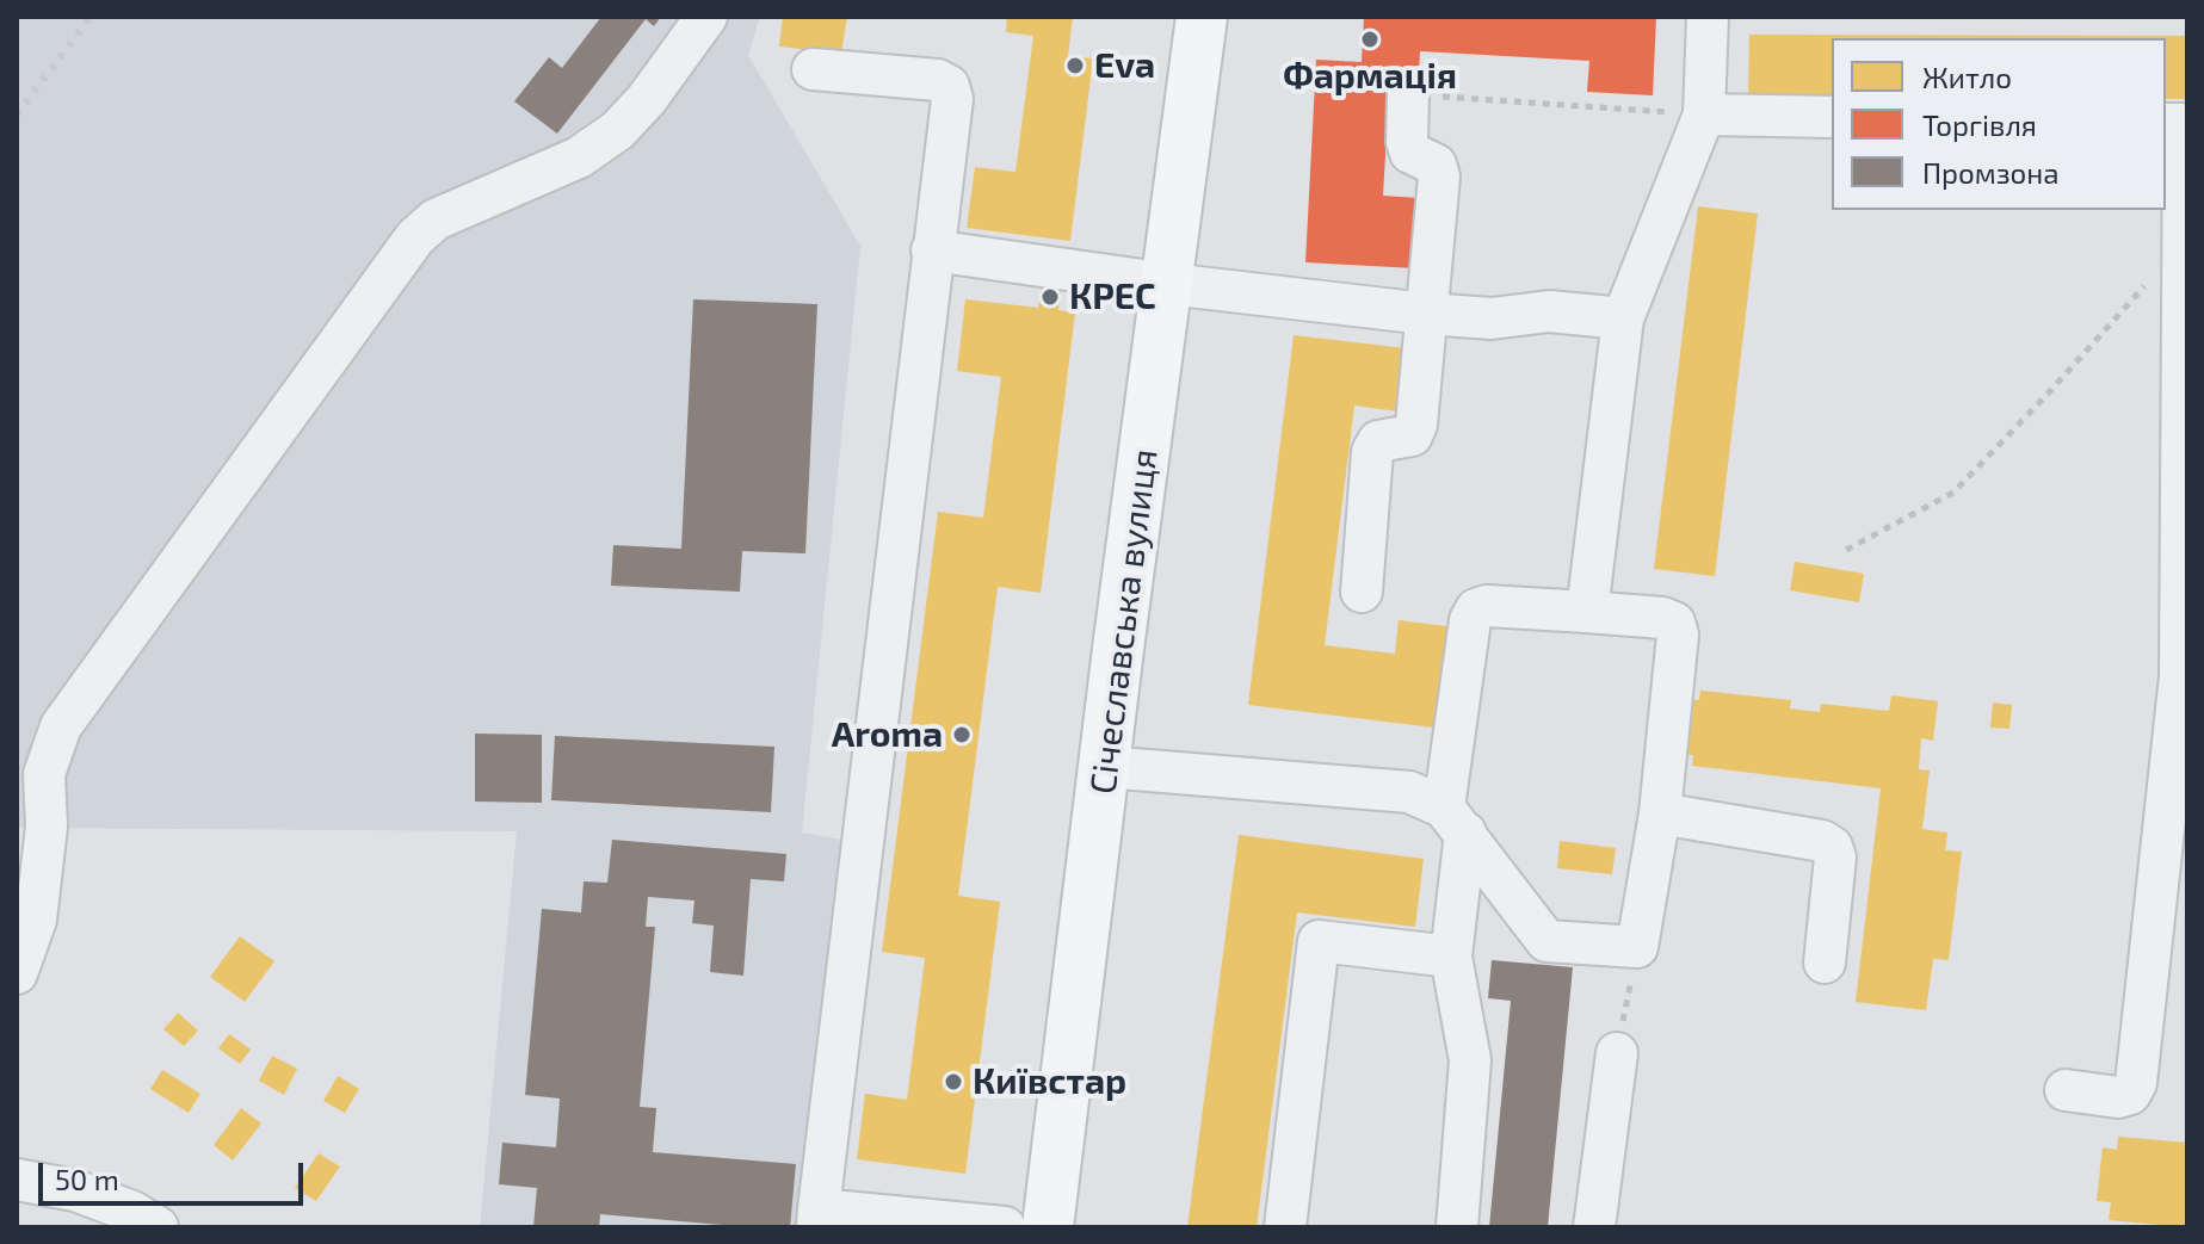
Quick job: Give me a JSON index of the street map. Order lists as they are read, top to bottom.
{
  "streets": {
    "main road": ["Січеславська вулиця"]
  },
  "places": [
    "Фармація",
    "Eva",
    "КРЕС",
    "Aroma",
    "Київстар"
  ],
  "legend": ["Житло", "Торгівля", "Промзона"],
  "scale_bar": "50 m"
}
